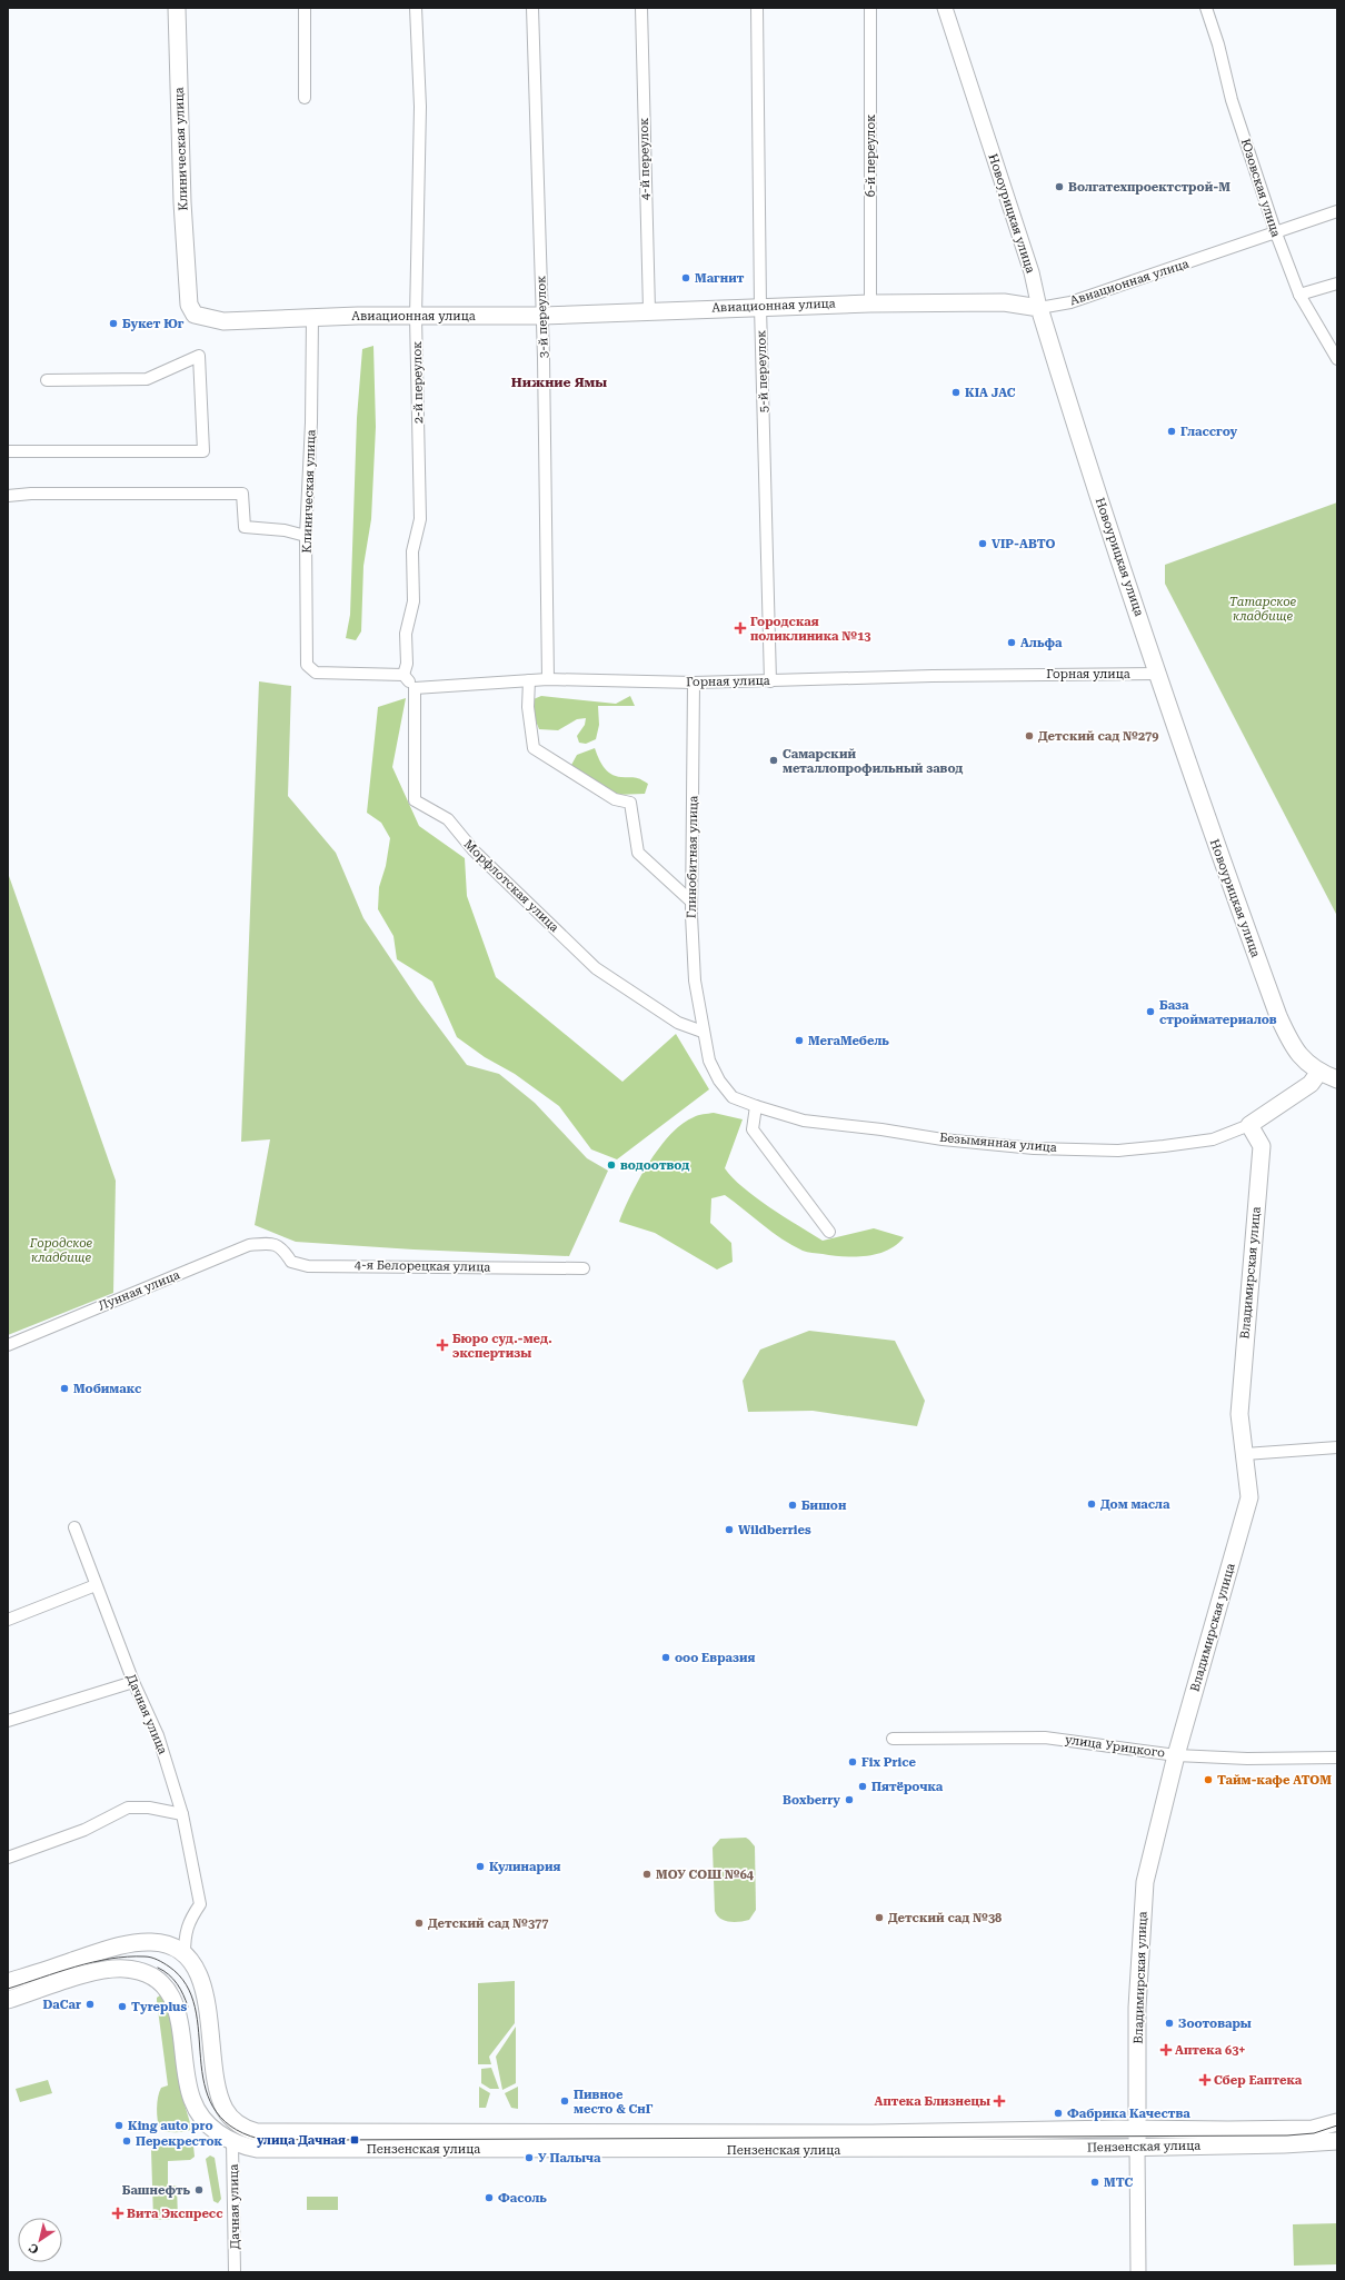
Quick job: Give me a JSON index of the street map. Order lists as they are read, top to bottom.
{
  "streets": {
    "main road": [
      "Клиническая улица",
      "Новоурицкая улица",
      "Авиационная улица",
      "Безымянная улица",
      "Владимирская улица",
      "Пензенская улица"
    ],
    "street": [
      "6-й переулок",
      "4-й переулок",
      "Юзовская улица",
      "3-й переулок",
      "5-й переулок",
      "2-й переулок",
      "Горная улица",
      "Глинобитная улица",
      "Морфлотская улица",
      "4-я Белорецкая улица",
      "Лунная улица",
      "Дачная улица",
      "улица Урицкого"
    ]
  },
  "crossings": [
    ["Клиническая улица", "Авиационная улица"],
    ["Клиническая улица", "2-й переулок"],
    ["6-й переулок", "Авиационная улица"],
    ["4-й переулок", "Авиационная улица"],
    ["Юзовская улица", "Авиационная улица"],
    ["Новоурицкая улица", "Авиационная улица"],
    ["Новоурицкая улица", "Горная улица"],
    ["Новоурицкая улица", "Безымянная улица"],
    ["Авиационная улица", "3-й переулок"],
    ["Авиационная улица", "5-й переулок"],
    ["Авиационная улица", "2-й переулок"],
    ["3-й переулок", "Горная улица"],
    ["5-й переулок", "Горная улица"],
    ["Горная улица", "Глинобитная улица"],
    ["Горная улица", "Морфлотская улица"],
    ["Глинобитная улица", "Морфлотская улица"],
    ["Глинобитная улица", "Безымянная улица"],
    ["Морфлотская улица", "Безымянная улица"],
    ["Безымянная улица", "Владимирская улица"],
    ["4-я Белорецкая улица", "Лунная улица"],
    ["Владимирская улица", "улица Урицкого"],
    ["Владимирская улица", "Пензенская улица"],
    ["Дачная улица", "Пензенская улица"]
  ],
  "districts": ["Нижние Ямы"],
  "parks": ["Татарское кладбище", "Городское кладбище"],
  "places": {
    "other": [
      "Волгатехпроектстрой-М",
      "Магнит",
      "Букет Юг",
      "KIA JAC",
      "Глассгоу",
      "VIP-АВТО",
      "Альфа",
      "Детский сад №279",
      "Самарский металлопрофильный завод",
      "База стройматериалов",
      "МегаМебель",
      "водоотвод",
      "Мобимакс",
      "Дом масла",
      "Бишон",
      "Wildberries",
      "ооо Евразия",
      "Fix Price",
      "Тайм-кафе АТОМ",
      "Пятёрочка",
      "Boxberry",
      "Кулинария",
      "МОУ СОШ №64",
      "Детский сад №38",
      "Детский сад №377",
      "DaCar",
      "Tyreplus",
      "Зоотовары",
      "Пивное место & СнГ",
      "Фабрика Качества",
      "King auto pro",
      "Перекресток",
      "У Палыча",
      "МТС",
      "Башнефть",
      "Фасоль"
    ],
    "health": [
      "Городская поликлиника №13",
      "Бюро суд.-мед. экспертизы",
      "Аптека 63+",
      "Сбер Еаптека",
      "Аптека Близнецы",
      "Вита Экспресс"
    ],
    "transit": ["улица Дачная"]
  },
  "north": "bottom left"
}
